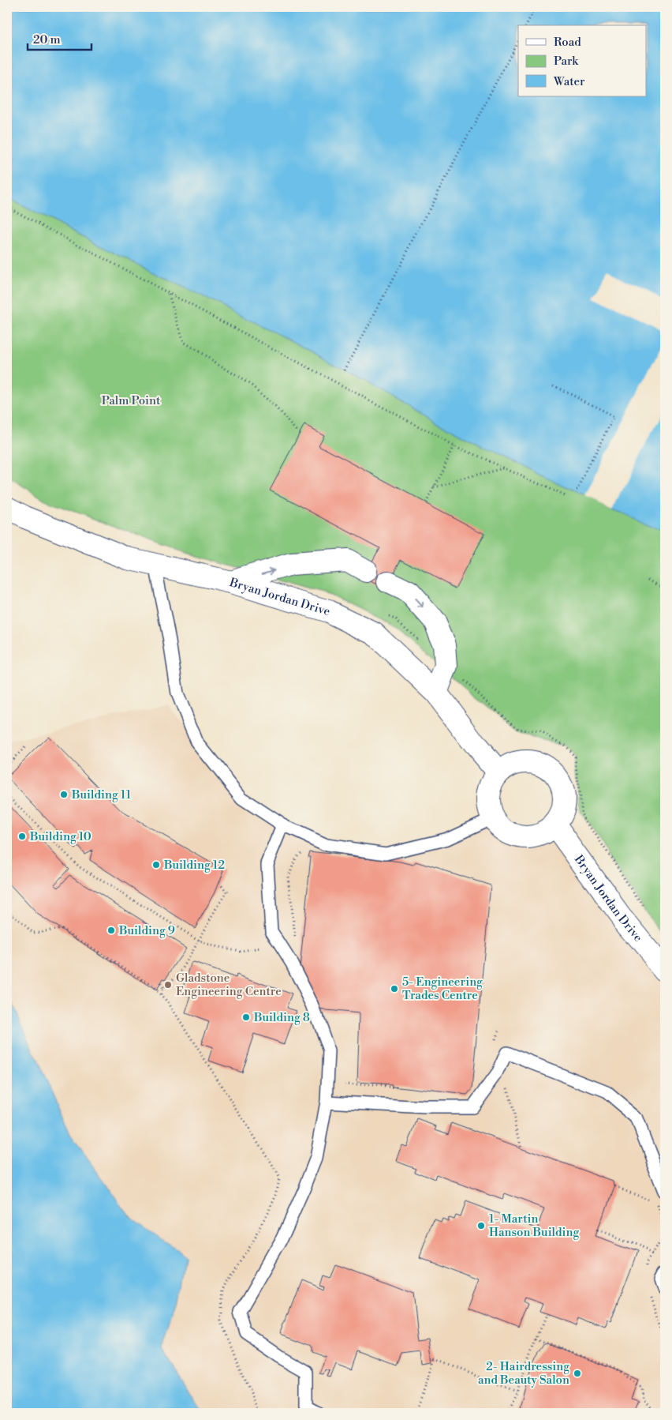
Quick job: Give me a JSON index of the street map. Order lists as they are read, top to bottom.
{
  "streets": {
    "main road": ["Bryan Jordan Drive"]
  },
  "parks": ["Palm Point"],
  "places": [
    "Building 11",
    "Building 10",
    "Building 12",
    "Building 9",
    "Gladstone Engineering Centre",
    "5- Engineering Trades Centre",
    "Building 8",
    "1- Martin Hanson Building",
    "2- Hairdressing and Beauty Salon"
  ],
  "legend": ["Road", "Park", "Water"],
  "scale_bar": "20 m"
}
